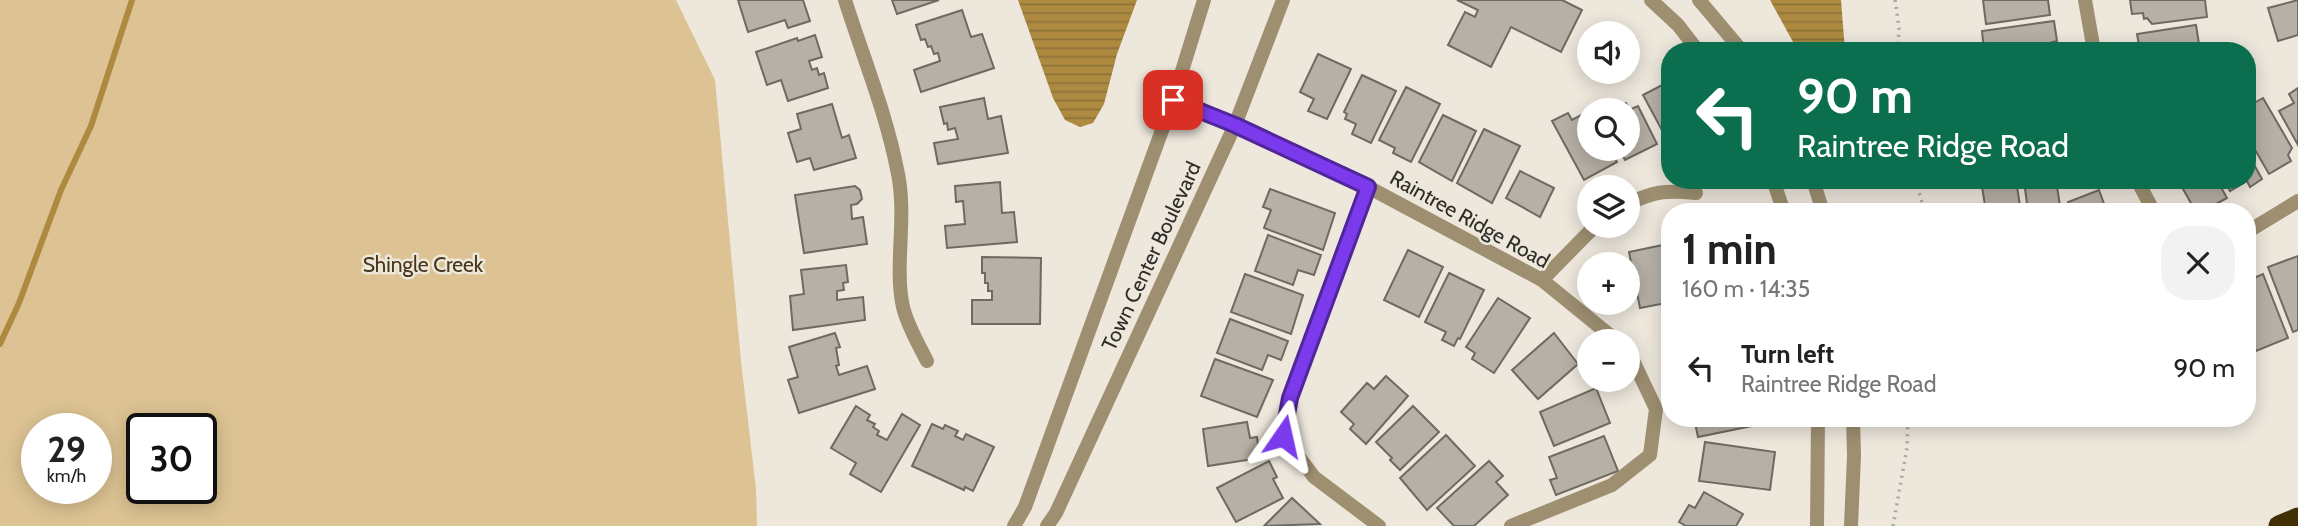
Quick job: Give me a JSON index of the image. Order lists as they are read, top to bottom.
{
  "streets": {
    "street": ["Raintree Ridge Road", "Town Center Boulevard"]
  },
  "crossings": [
    ["Raintree Ridge Road", "Town Center Boulevard"]
  ],
  "parks": ["Shingle Creek"],
  "page": {
    "map_buttons": ["+", "−"],
    "turn": ["90 m", "Raintree Ridge Road"],
    "heading": ["1 min", "160 m · 14:35"],
    "list": [
      {
        "name": "Turn left",
        "note": "Raintree Ridge Road",
        "value": "90 m"
      }
    ],
    "speed": "29 km/h",
    "limit": "30"
  }
}
